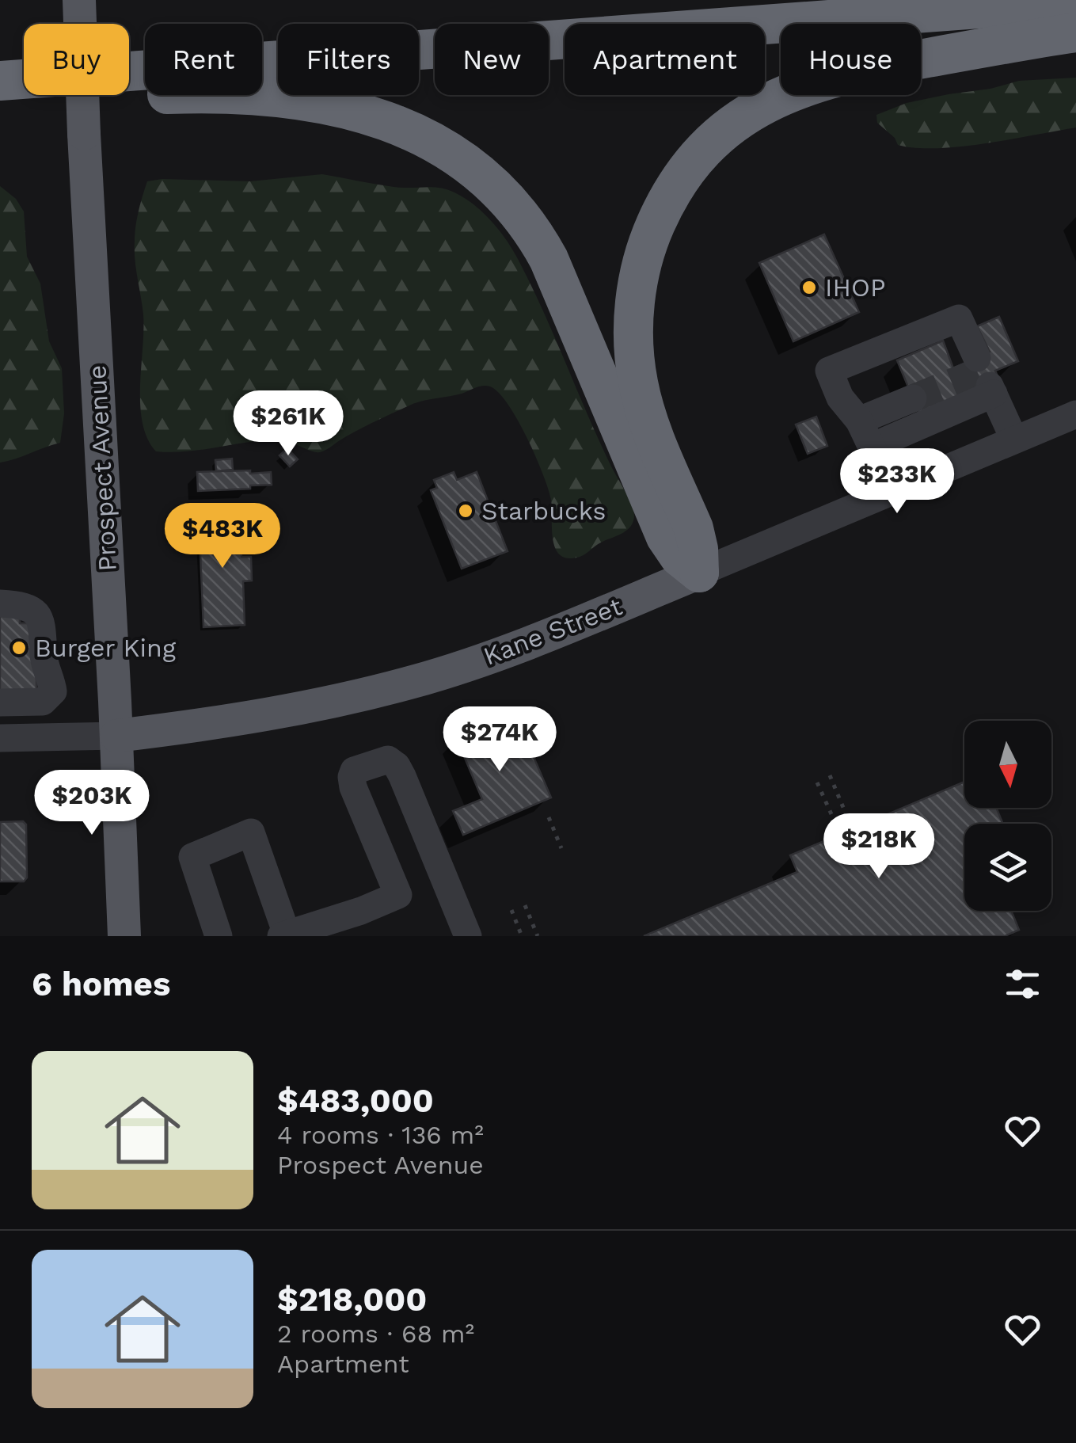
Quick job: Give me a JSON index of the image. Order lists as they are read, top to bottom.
{
  "streets": {
    "main road": ["Prospect Avenue", "Kane Street"]
  },
  "crossings": [
    ["Prospect Avenue", "Kane Street"]
  ],
  "places": ["IHOP", "Starbucks", "Burger King"],
  "north": "bottom",
  "page": {
    "chip": [
      "Buy",
      "Rent",
      "Filters",
      "New",
      "Apartment",
      "House"
    ],
    "price": [
      "$261K",
      "$233K",
      "$483K",
      "$274K",
      "$203K",
      "$218K"
    ],
    "heading": "6 homes",
    "list": [
      {
        "name": "$483,000",
        "note": "4 rooms · 136 m² · Prospect Avenue"
      },
      {
        "name": "$218,000",
        "note": "2 rooms · 68 m² · Apartment"
      }
    ]
  }
}
